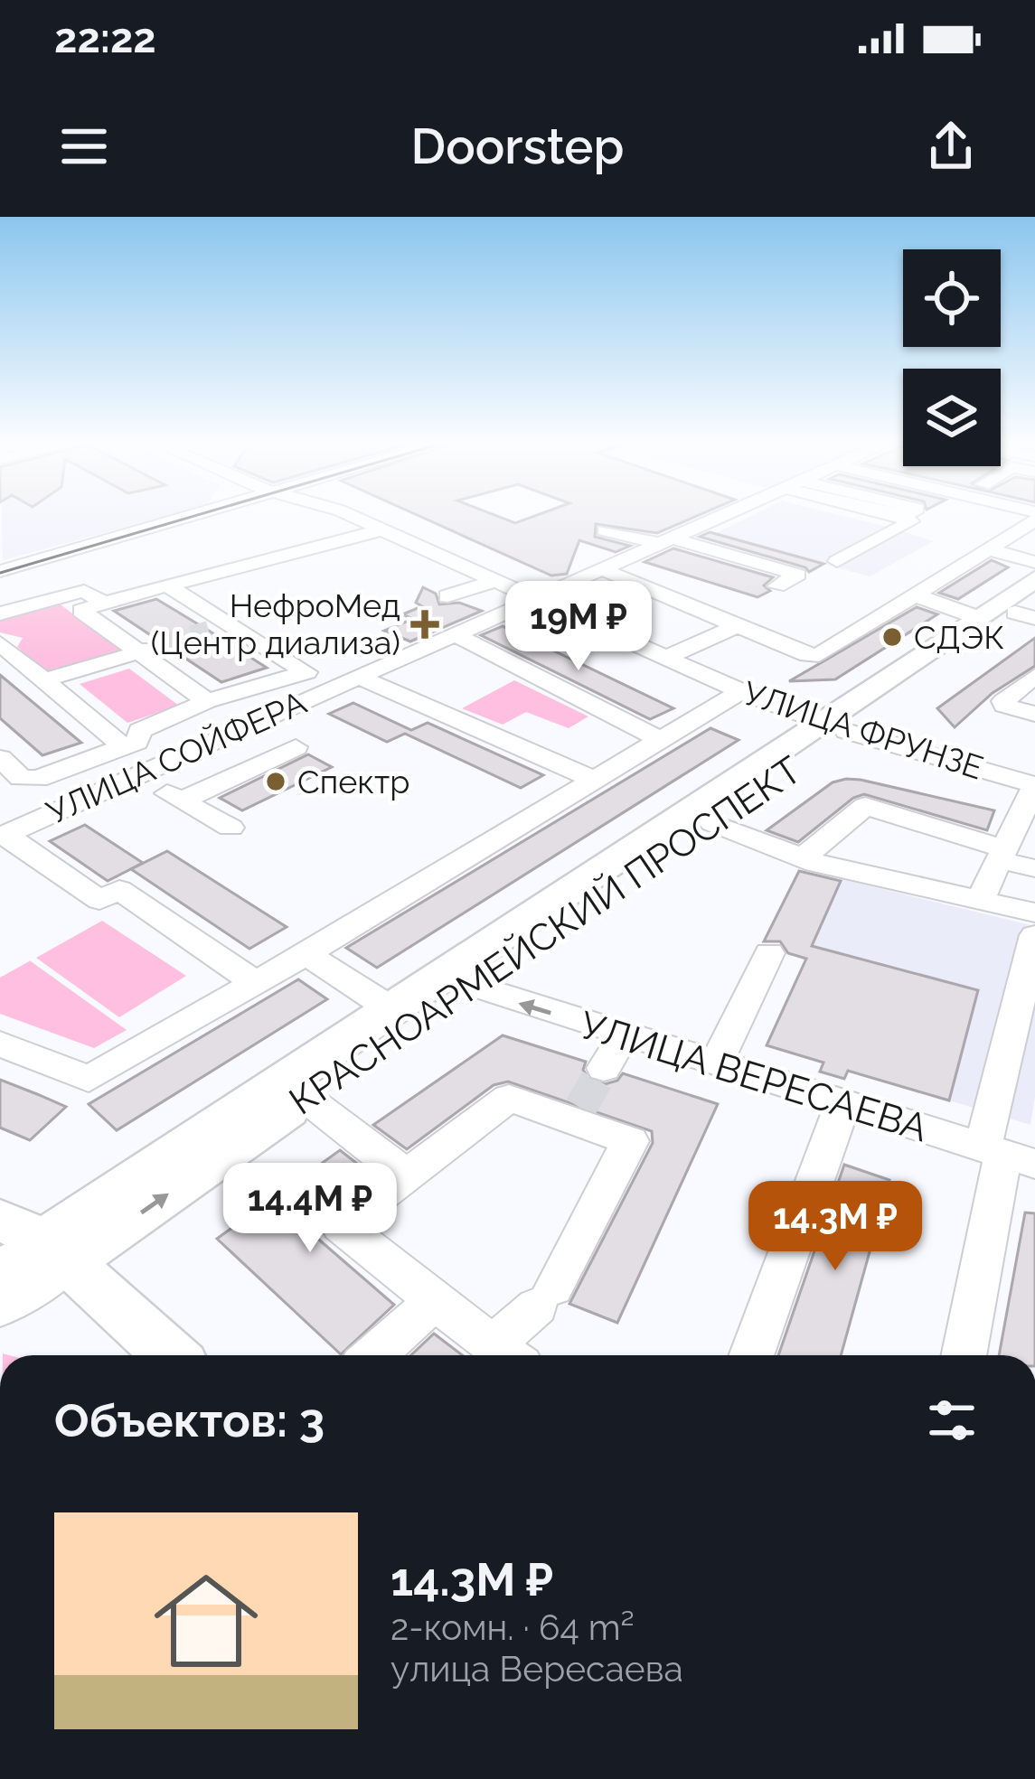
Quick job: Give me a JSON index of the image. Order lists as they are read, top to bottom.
{
  "streets": {
    "main road": ["КРАСНОАРМЕЙСКИЙ ПРОСПЕКТ"],
    "street": ["УЛИЦА ФРУНЗЕ", "УЛИЦА СОЙФЕРА", "УЛИЦА ВЕРЕСАЕВА"]
  },
  "crossings": [
    ["УЛИЦА ФРУНЗЕ", "УЛИЦА СОЙФЕРА"],
    ["УЛИЦА ФРУНЗЕ", "КРАСНОАРМЕЙСКИЙ ПРОСПЕКТ"],
    ["КРАСНОАРМЕЙСКИЙ ПРОСПЕКТ", "УЛИЦА ВЕРЕСАЕВА"]
  ],
  "places": {
    "health": ["НефроМед (Центр диализа)"],
    "other": ["СДЭК", "Спектр"]
  },
  "page": {
    "status": "22:22",
    "header": "Doorstep",
    "price": ["19M ₽", "14.4M ₽", "14.3M ₽"],
    "heading": "Объектов: 3",
    "list": [
      {
        "name": "14.3M ₽",
        "note": "2-комн. · 64 m² · улица Вересаева"
      }
    ]
  }
}
